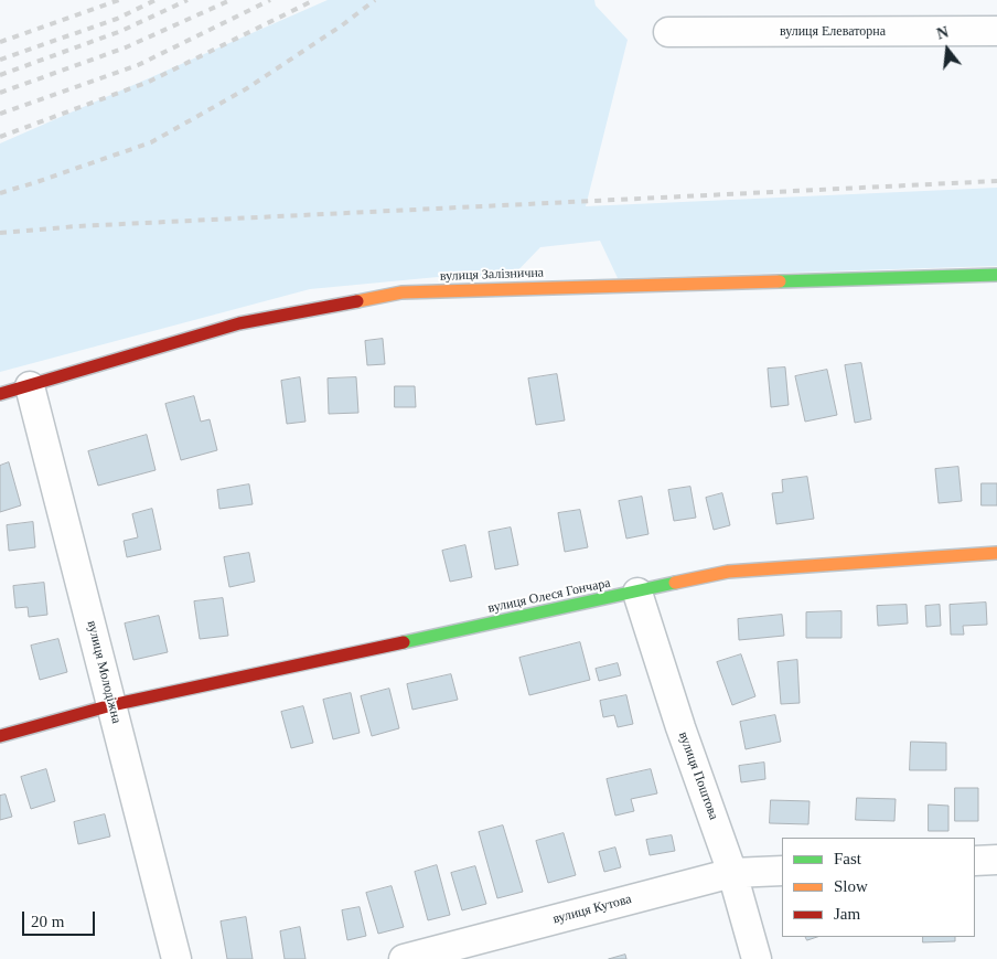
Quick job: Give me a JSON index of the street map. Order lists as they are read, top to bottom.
{
  "streets": {
    "street": [
      "вулиця Елеваторна",
      "вулиця Залізнична",
      "вулиця Олеся Гончара",
      "вулиця Молодіжна",
      "вулиця Поштова",
      "вулиця Кутова"
    ]
  },
  "crossings": [
    ["вулиця Залізнична", "вулиця Молодіжна"],
    ["вулиця Олеся Гончара", "вулиця Молодіжна"],
    ["вулиця Олеся Гончара", "вулиця Поштова"],
    ["вулиця Поштова", "вулиця Кутова"]
  ],
  "legend": ["Fast", "Slow", "Jam"],
  "scale_bar": "20 m",
  "north": "top"
}
